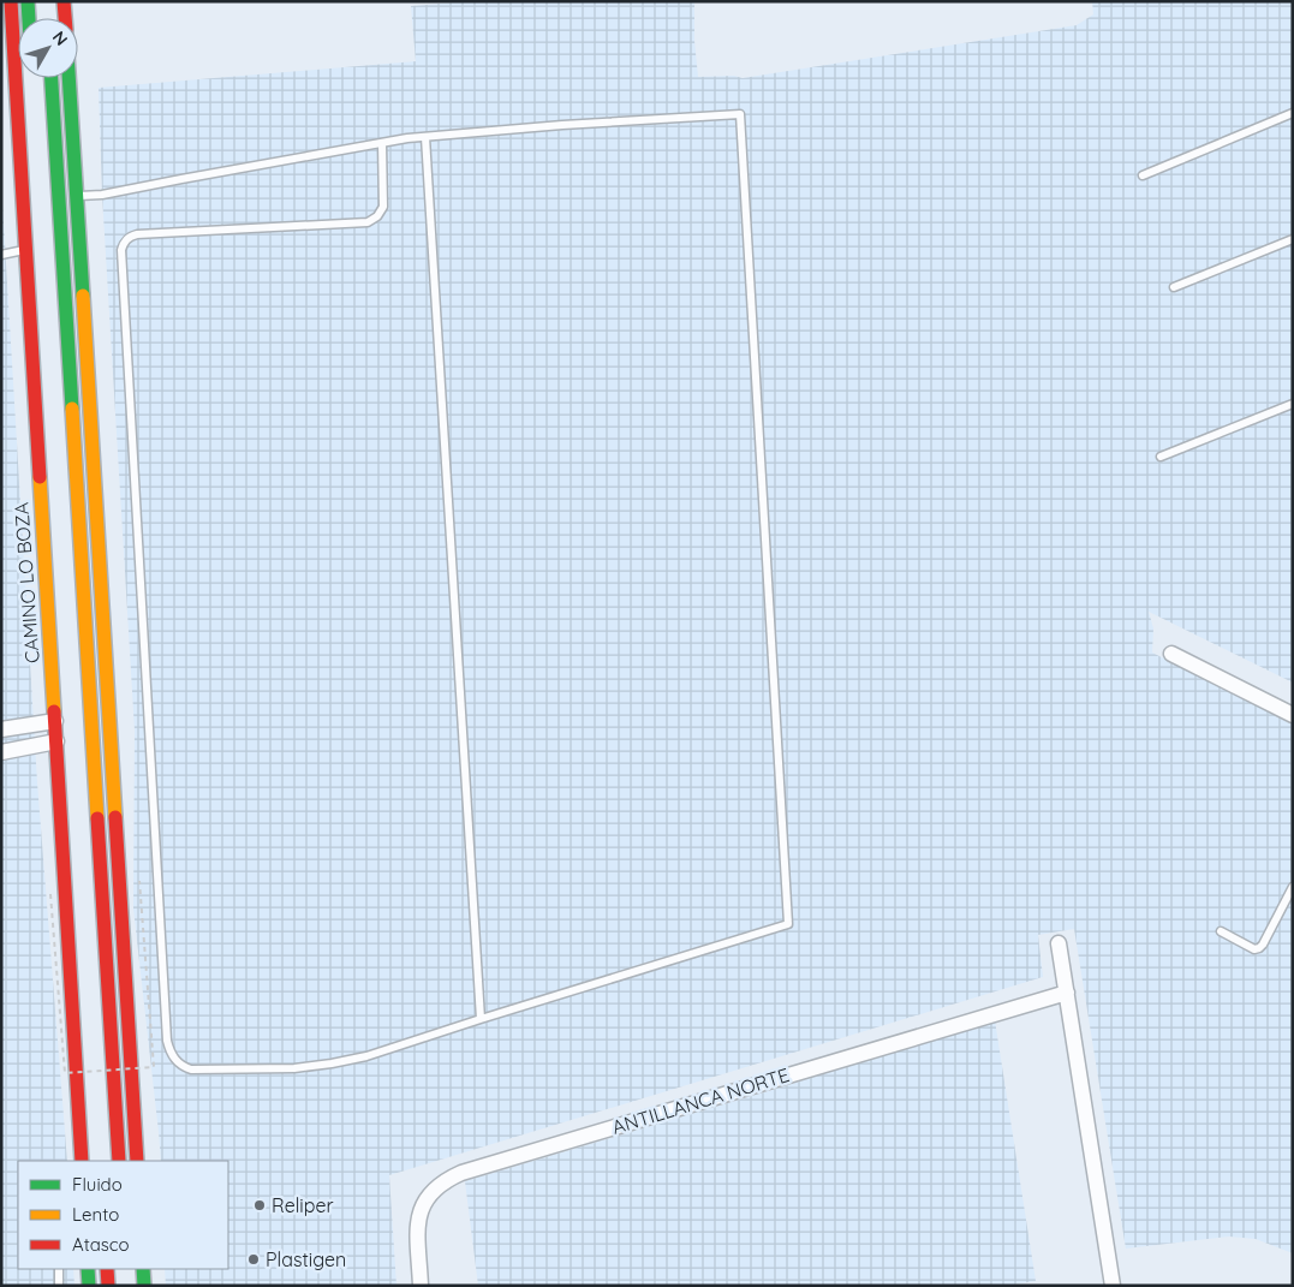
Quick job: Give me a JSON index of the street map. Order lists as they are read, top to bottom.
{
  "streets": {
    "main road": ["CAMINO LO BOZA"],
    "street": ["ANTILLANCA NORTE"]
  },
  "places": ["Reliper", "Plastigen"],
  "legend": ["Fluido", "Lento", "Atasco"],
  "north": "top right"
}
